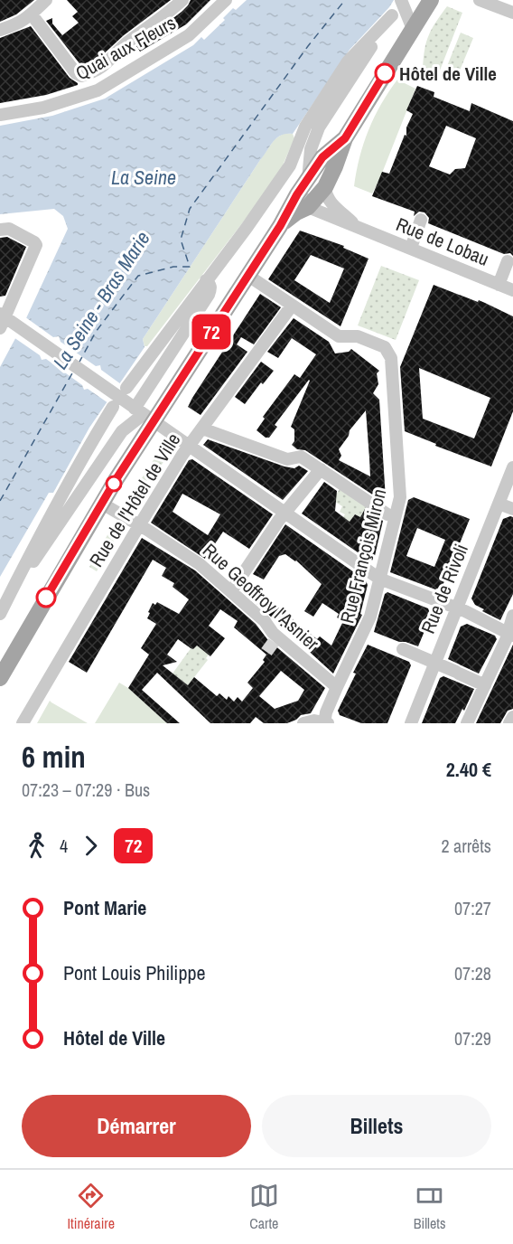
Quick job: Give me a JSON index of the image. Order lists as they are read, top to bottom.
{
  "streets": {
    "street": [
      "Quai aux Fleurs",
      "Rue de Lobau",
      "Rue de l'Hôtel de Ville",
      "Rue François Miron",
      "Rue de Rivoli",
      "Rue Geoffroy l'Asnier"
    ]
  },
  "crossings": [
    ["Rue de l'Hôtel de Ville", "Rue François Miron"],
    ["Rue de l'Hôtel de Ville", "Rue Geoffroy l'Asnier"],
    ["Rue François Miron", "Rue Geoffroy l'Asnier"]
  ],
  "water": ["La Seine", "La Seine - Bras Marie"],
  "places": ["Hôtel de Ville"],
  "lines": ["bus line 72"],
  "page": {
    "on_map": "72",
    "heading": ["6 min", "07:23 – 07:29 · Bus", "2.40 €"],
    "legs": ["4", "72", "2 arrêts"],
    "list": [
      {
        "name": "Pont Marie",
        "value": "07:27"
      },
      {
        "name": "Pont Louis Philippe",
        "value": "07:28"
      },
      {
        "name": "Hôtel de Ville",
        "value": "07:29"
      }
    ],
    "buttons": ["Démarrer", "Billets"],
    "tabs": ["Itinéraire", "Carte", "Billets"]
  }
}
